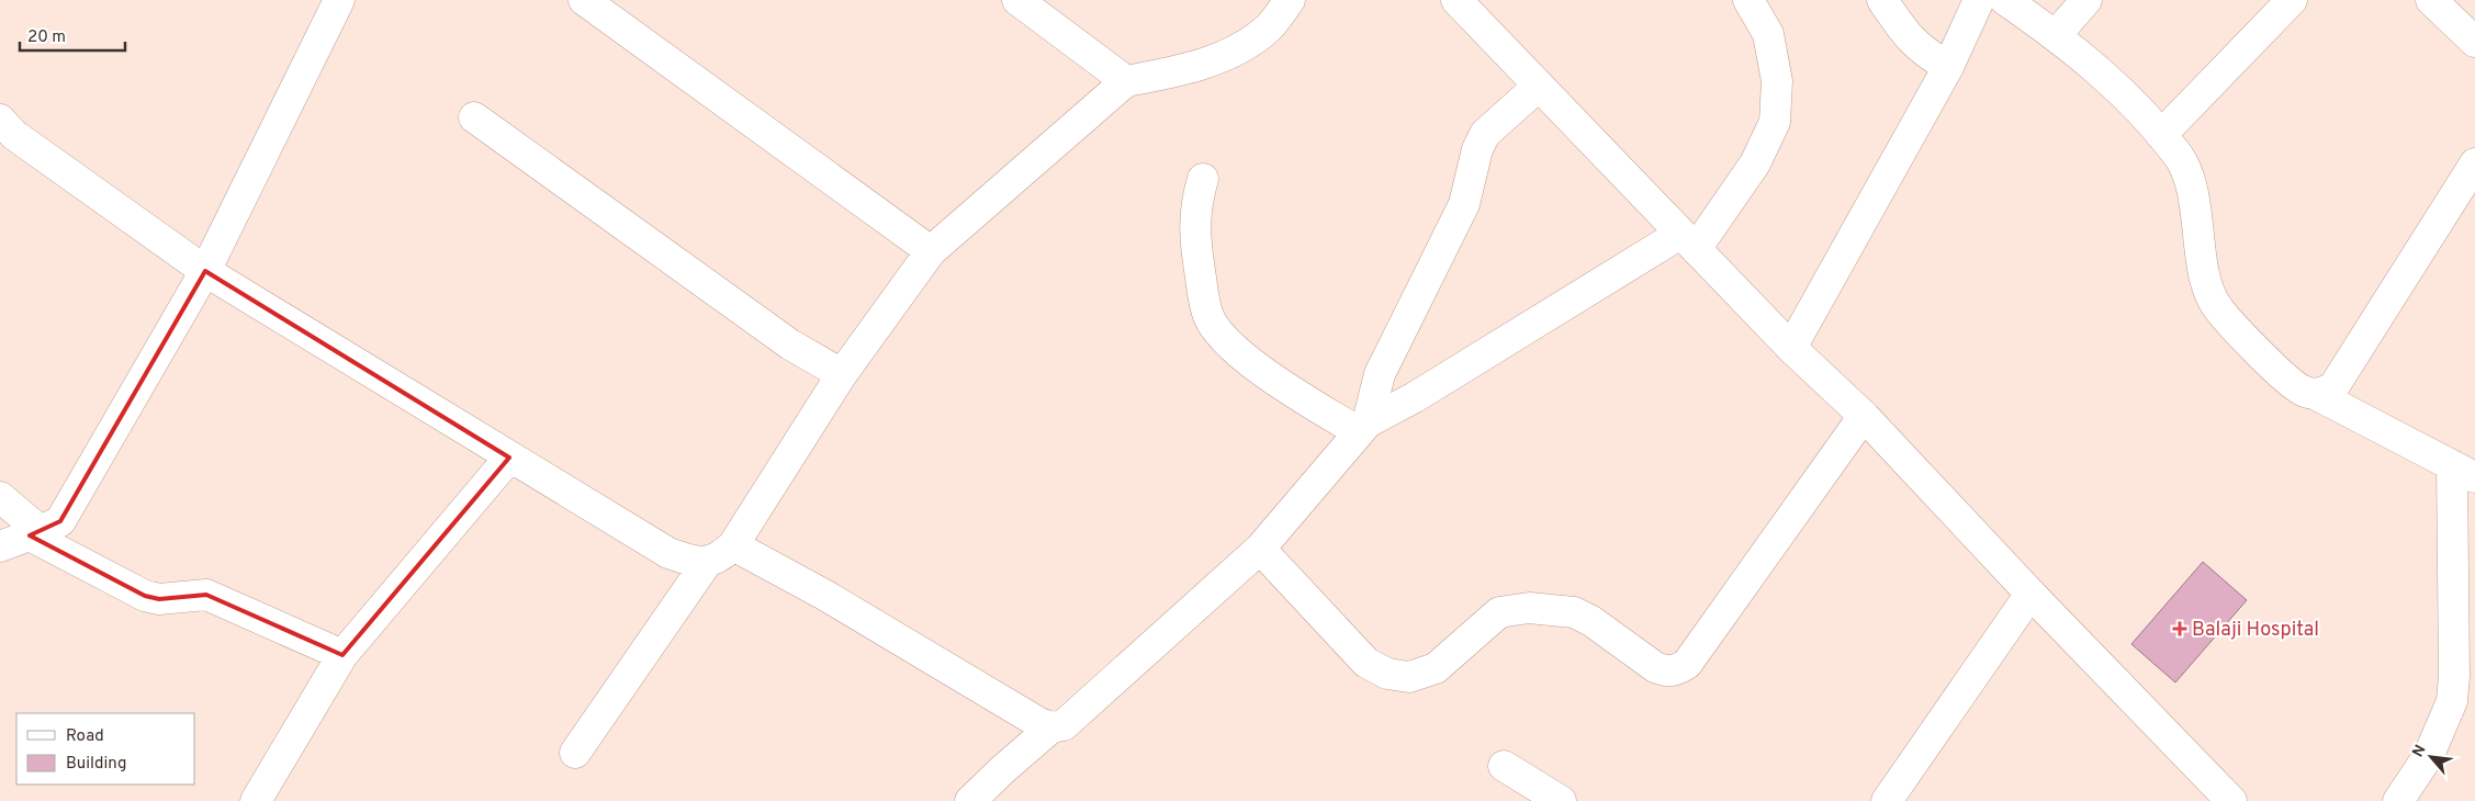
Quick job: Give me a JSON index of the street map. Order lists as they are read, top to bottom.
{
  "places": {
    "health": ["Balaji Hospital"]
  },
  "legend": ["Road", "Building"],
  "scale_bar": "20 m",
  "north": "top left"
}
